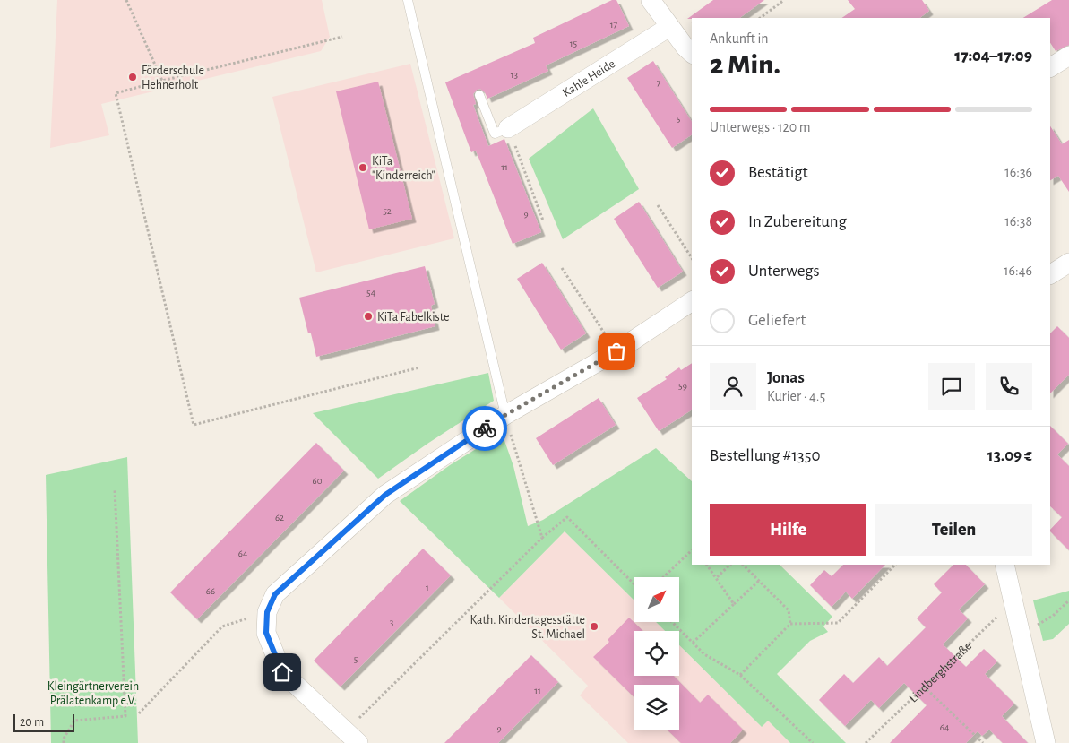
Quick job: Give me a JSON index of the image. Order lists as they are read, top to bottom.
{
  "streets": {
    "street": ["Kahle Heide"],
    "path": ["Lindberghstraße"]
  },
  "parks": ["Kleingärtnerverein Prälatenkamp e.V."],
  "places": [
    "Förderschule Hehnerholt",
    "KiTa \"Kinderreich\"",
    "KiTa Fabelkiste",
    "Kath. Kindertagesstätte St. Michael"
  ],
  "house_numbers": [
    "17",
    "15",
    "13",
    "7",
    "5",
    "11",
    "52",
    "9",
    "54",
    "59",
    "60",
    "62",
    "64",
    "1",
    "66",
    "3",
    "5",
    "11",
    "64",
    "9"
  ],
  "scale_bar": "20 m",
  "north": "top right",
  "page": {
    "heading": ["2 Min.", "Ankunft in", "17:04–17:09"],
    "panel": [
      "Jonas",
      "Kurier · 4.5",
      "Bestellung #1350",
      "13.09 €"
    ],
    "bar": "Unterwegs · 120 m",
    "list": [
      ["Bestätigt", "16:36"],
      ["In Zubereitung", "16:38"],
      ["Unterwegs", "16:46"],
      "Geliefert"
    ],
    "buttons": ["Hilfe", "Teilen"],
    "scale": "20 m"
  }
}
